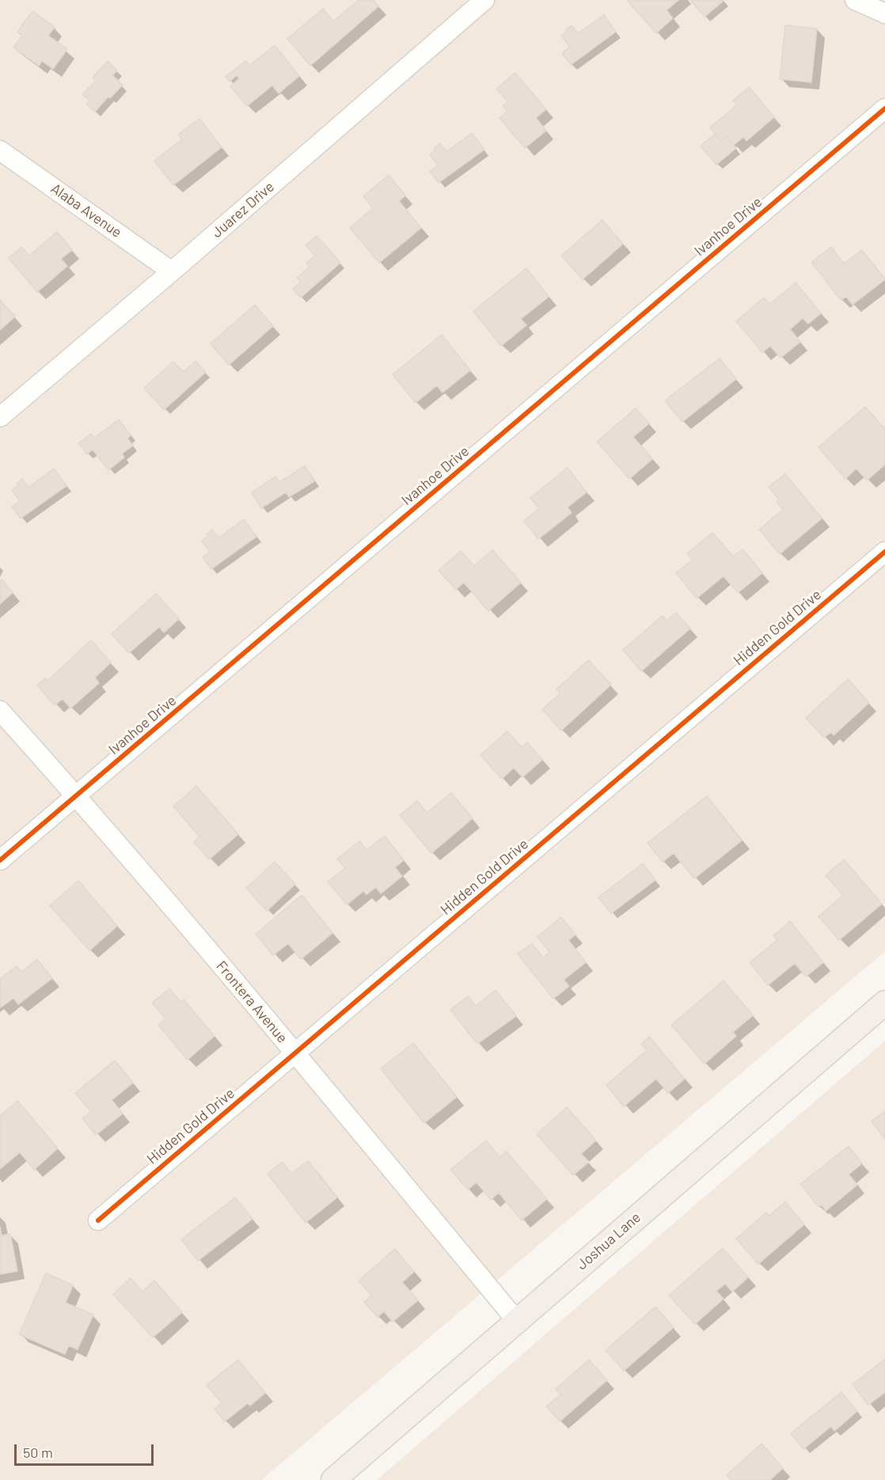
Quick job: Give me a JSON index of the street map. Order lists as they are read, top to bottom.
{
  "streets": {
    "main road": ["Joshua Lane"],
    "street": [
      "Juarez Drive",
      "Alaba Avenue",
      "Ivanhoe Drive",
      "Hidden Gold Drive",
      "Frontera Avenue"
    ]
  },
  "crossings": [
    ["Juarez Drive", "Alaba Avenue"],
    ["Ivanhoe Drive", "Frontera Avenue"],
    ["Hidden Gold Drive", "Frontera Avenue"],
    ["Frontera Avenue", "Joshua Lane"]
  ],
  "scale_bar": "50 m"
}
